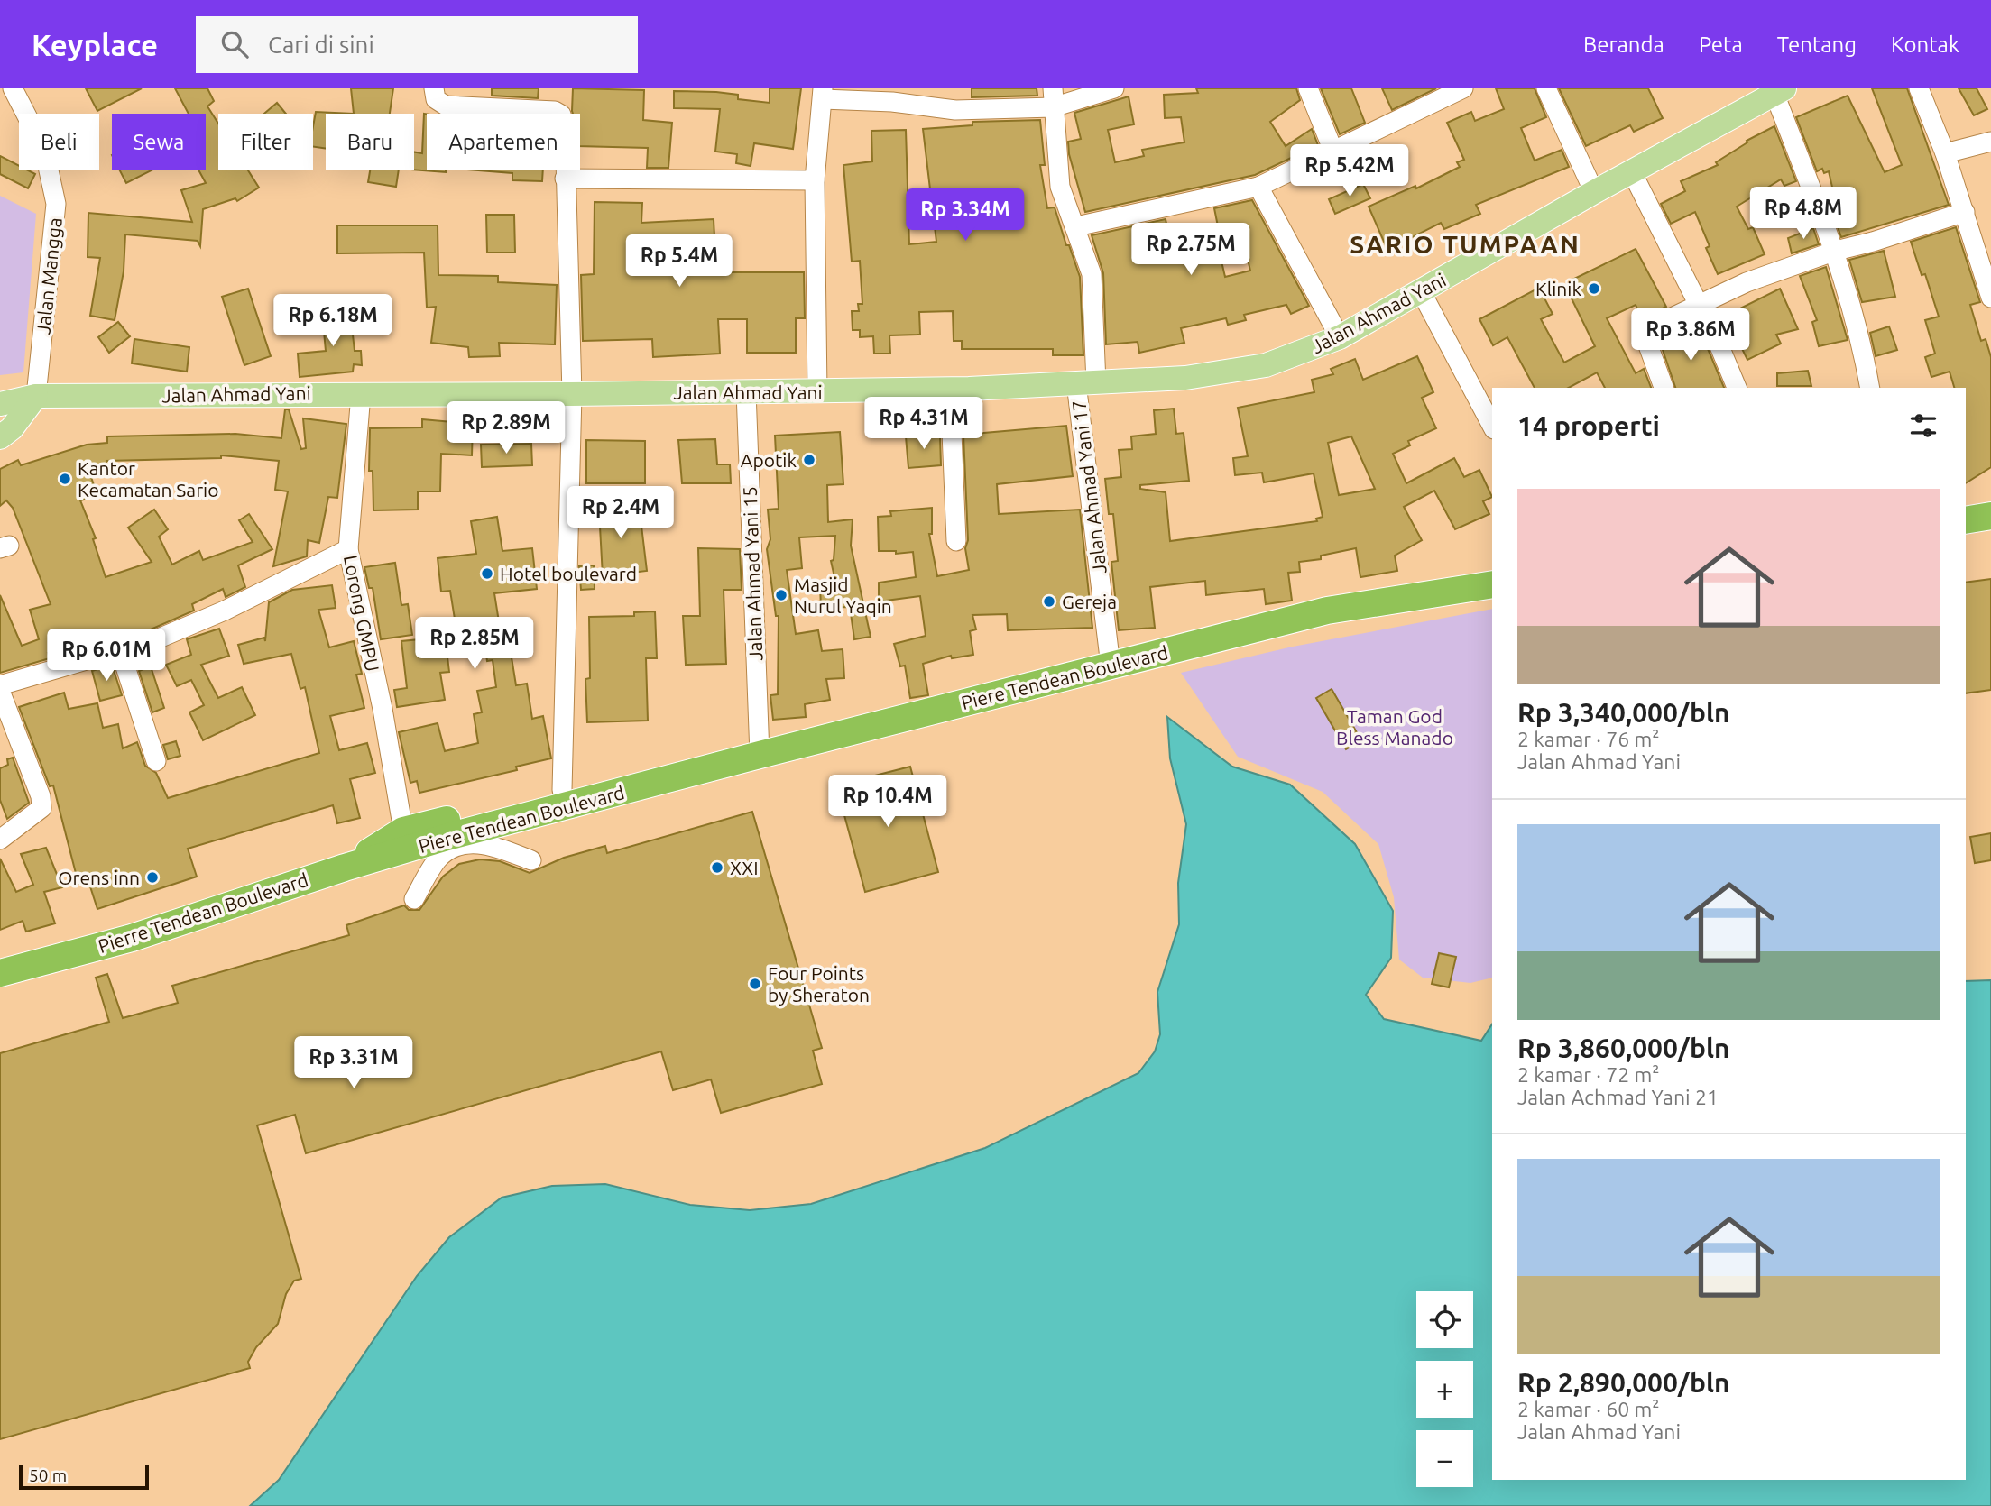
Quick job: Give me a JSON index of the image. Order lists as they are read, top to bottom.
{
  "streets": {
    "highway": ["Piere Tendean Boulevard", "Pierre Tendean Boulevard"],
    "main road": ["Jalan Ahmad Yani"],
    "street": [
      "Jalan Mangga",
      "Jalan Ahmad Yani 17",
      "Jalan Ahmad Yani 15",
      "Lorong GMPU"
    ]
  },
  "crossings": [
    ["Jalan Mangga", "Jalan Ahmad Yani"],
    ["Jalan Ahmad Yani", "Jalan Ahmad Yani 17"],
    ["Jalan Ahmad Yani", "Jalan Ahmad Yani 15"],
    ["Jalan Ahmad Yani", "Lorong GMPU"],
    ["Jalan Ahmad Yani 17", "Piere Tendean Boulevard"],
    ["Jalan Ahmad Yani 15", "Piere Tendean Boulevard"],
    ["Lorong GMPU", "Piere Tendean Boulevard"],
    ["Lorong GMPU", "Pierre Tendean Boulevard"],
    ["Piere Tendean Boulevard", "Pierre Tendean Boulevard"]
  ],
  "districts": ["SARIO TUMPAAN"],
  "parks": ["Taman God Bless Manado"],
  "places": [
    "Klinik",
    "Apotik",
    "Kantor Kecamatan Sario",
    "Hotel boulevard",
    "Masjid Nurul Yaqin",
    "Gereja",
    "XXI",
    "Orens inn",
    "Four Points by Sheraton"
  ],
  "scale_bar": "50 m",
  "page": {
    "header": "Keyplace",
    "search": "Cari di sini",
    "nav": [
      "Beranda",
      "Peta",
      "Tentang",
      "Kontak"
    ],
    "chip": [
      "Beli",
      "Sewa",
      "Filter",
      "Baru",
      "Apartemen"
    ],
    "price": [
      "Rp 5.42M",
      "Rp 4.8M",
      "Rp 3.34M",
      "Rp 2.75M",
      "Rp 5.4M",
      "Rp 6.18M",
      "Rp 3.86M",
      "Rp 4.31M",
      "Rp 2.89M",
      "Rp 2.4M",
      "Rp 2.85M",
      "Rp 6.01M",
      "Rp 10.4M",
      "Rp 3.31M"
    ],
    "heading": "14 properti",
    "list": [
      {
        "name": "Rp 3,340,000/bln",
        "note": "2 kamar · 76 m² · Jalan Ahmad Yani"
      },
      {
        "name": "Rp 3,860,000/bln",
        "note": "2 kamar · 72 m² · Jalan Achmad Yani 21"
      },
      {
        "name": "Rp 2,890,000/bln",
        "note": "2 kamar · 60 m² · Jalan Ahmad Yani"
      }
    ],
    "map_buttons": ["+", "−"],
    "scale": "50 m"
  }
}
